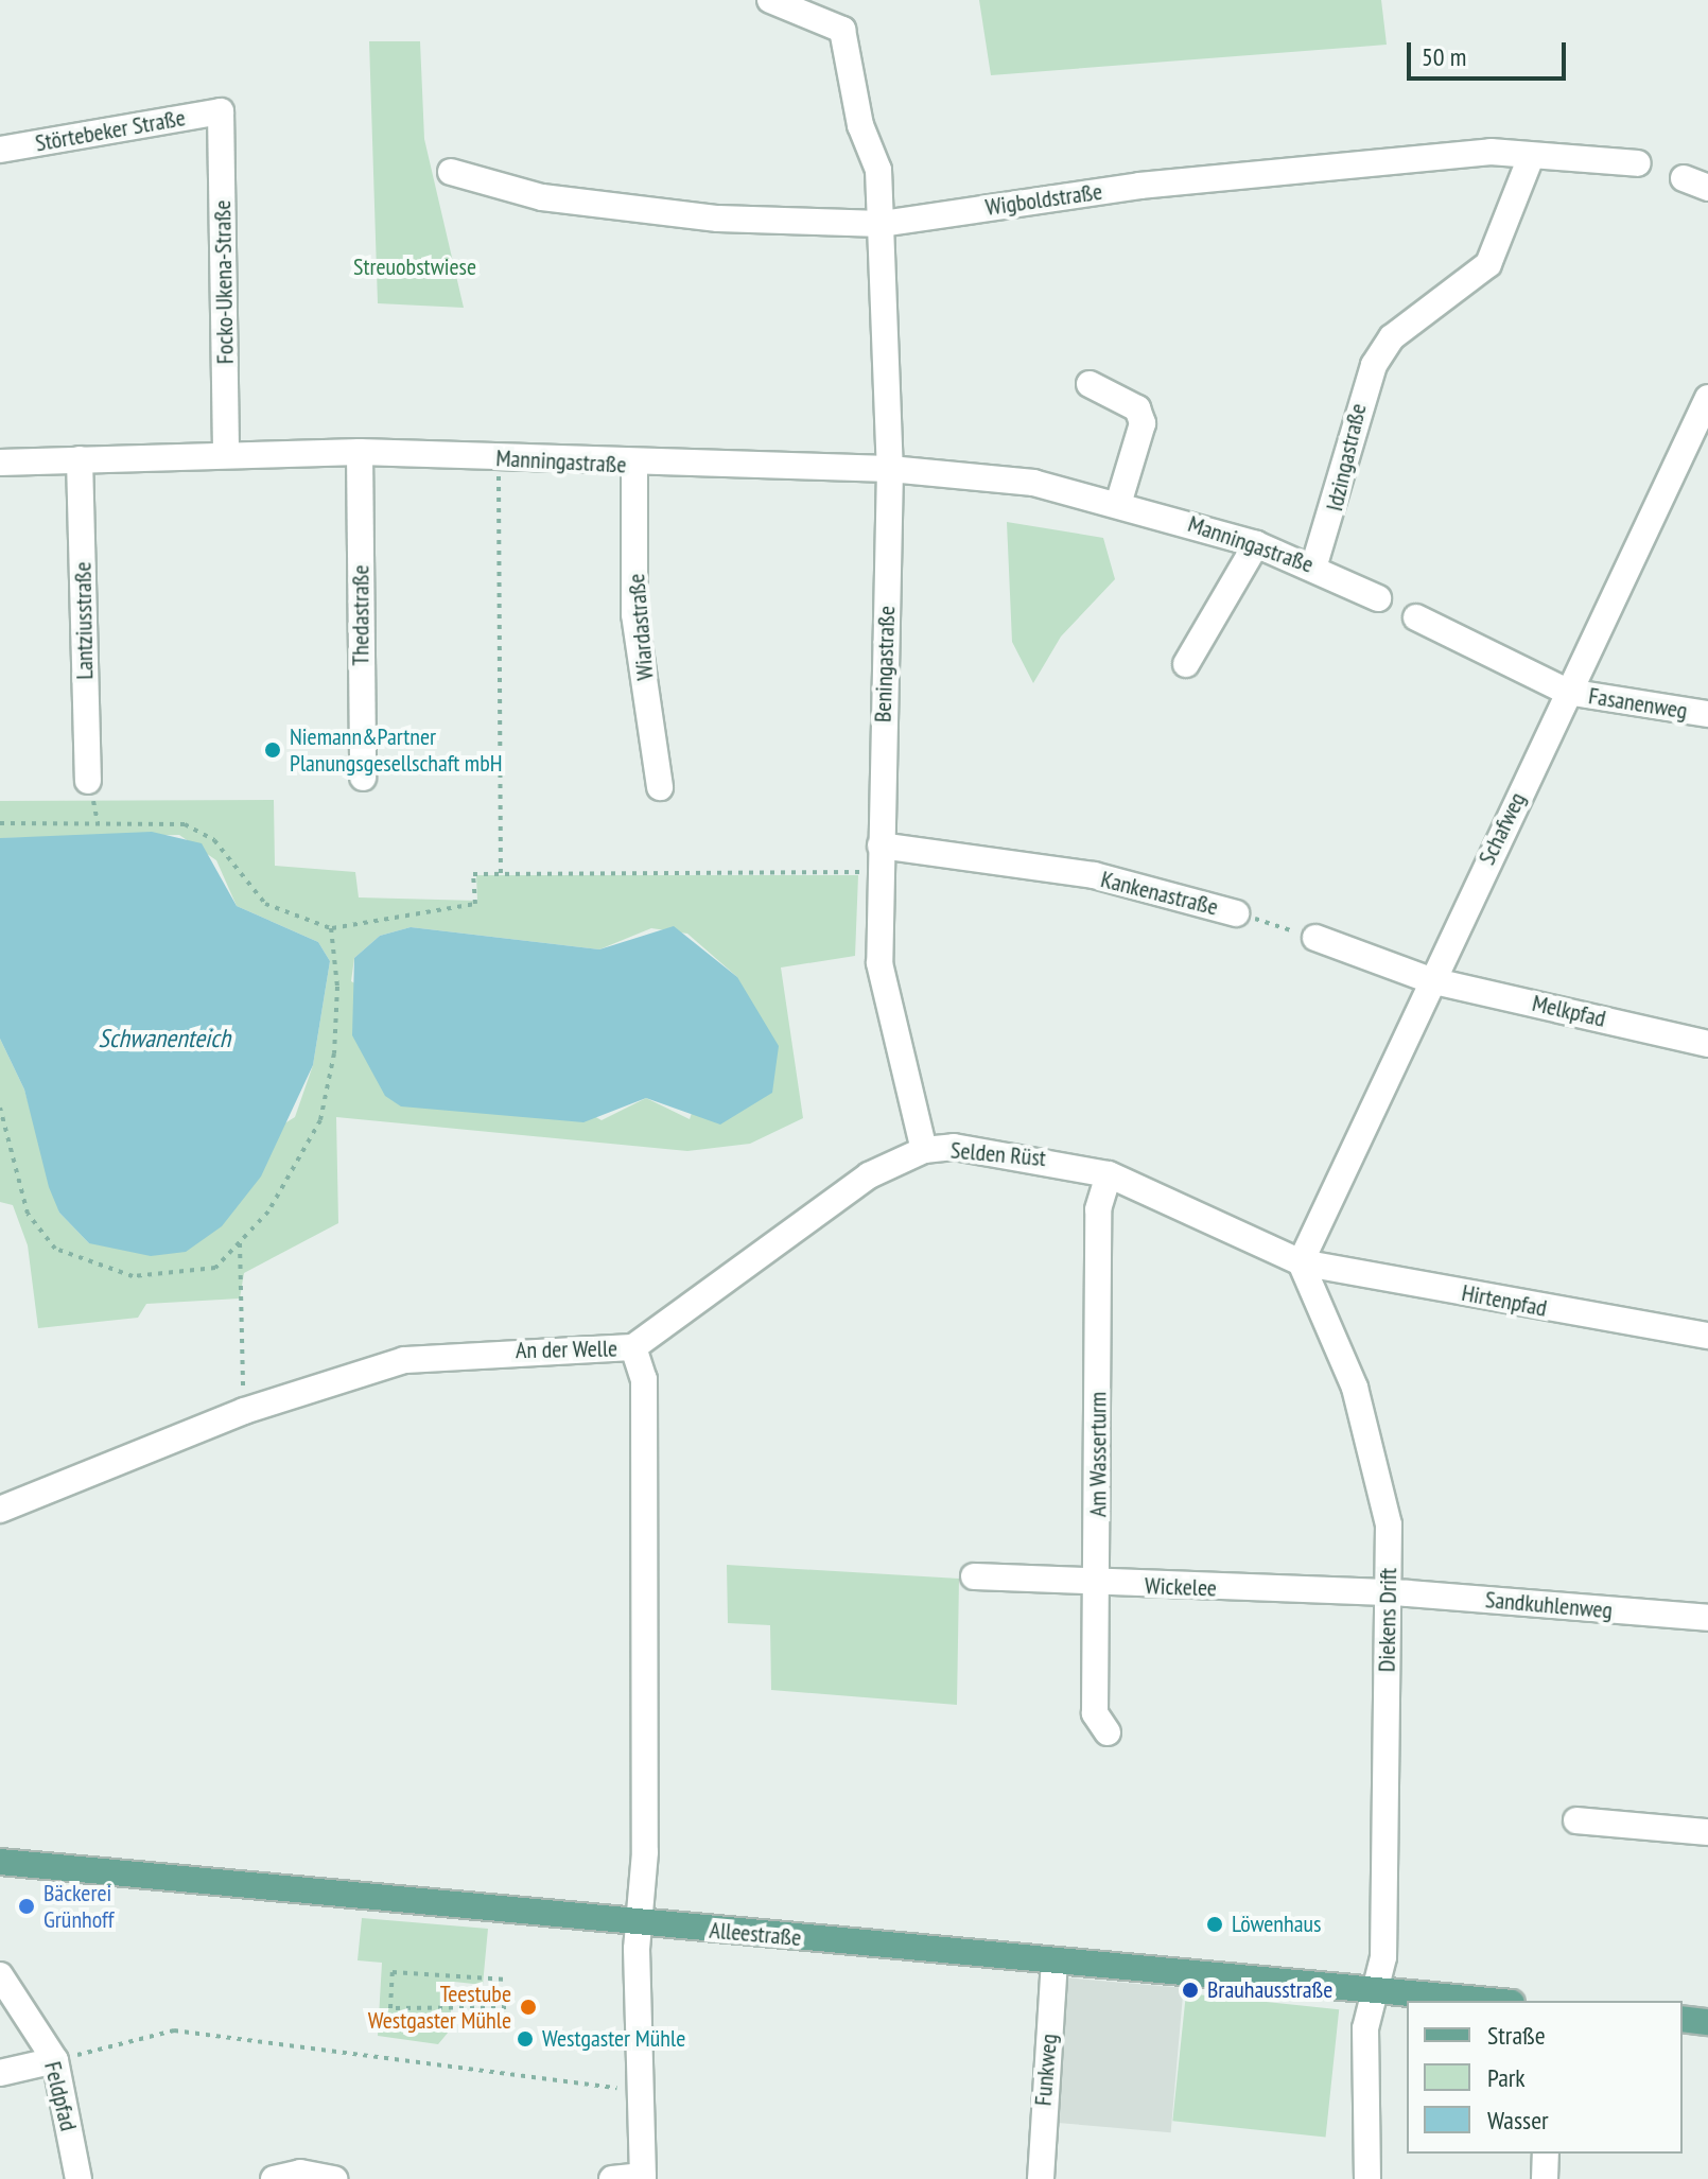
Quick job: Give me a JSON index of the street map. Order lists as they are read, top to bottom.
{
  "streets": {
    "main road": ["Alleestraße"],
    "street": [
      "Störtebeker Straße",
      "Wigboldstraße",
      "Focko-Ukena-Straße",
      "Idzingastraße",
      "Manningastraße",
      "Thedastraße",
      "Lantziusstraße",
      "Wiardastraße",
      "Beningastraße",
      "Fasanenweg",
      "Schafweg",
      "Kankenastraße",
      "Melkpfad",
      "Selden Rüst",
      "Hirtenpfad",
      "An der Welle",
      "Am Wasserturm",
      "Wickelee",
      "Sandkuhlenweg",
      "Diekens Drift",
      "Funkweg",
      "Feldpfad"
    ]
  },
  "crossings": [
    ["Störtebeker Straße", "Focko-Ukena-Straße"],
    ["Wigboldstraße", "Idzingastraße"],
    ["Wigboldstraße", "Beningastraße"],
    ["Focko-Ukena-Straße", "Manningastraße"],
    ["Idzingastraße", "Manningastraße"],
    ["Manningastraße", "Thedastraße"],
    ["Manningastraße", "Lantziusstraße"],
    ["Manningastraße", "Wiardastraße"],
    ["Manningastraße", "Beningastraße"],
    ["Beningastraße", "Kankenastraße"],
    ["Beningastraße", "Selden Rüst"],
    ["Fasanenweg", "Schafweg"],
    ["Schafweg", "Melkpfad"],
    ["Schafweg", "Selden Rüst"],
    ["Schafweg", "Hirtenpfad"],
    ["Schafweg", "Diekens Drift"],
    ["Selden Rüst", "Hirtenpfad"],
    ["Selden Rüst", "An der Welle"],
    ["Selden Rüst", "Am Wasserturm"],
    ["Selden Rüst", "Diekens Drift"],
    ["Hirtenpfad", "Diekens Drift"],
    ["An der Welle", "Alleestraße"],
    ["Am Wasserturm", "Wickelee"],
    ["Wickelee", "Sandkuhlenweg"],
    ["Wickelee", "Diekens Drift"],
    ["Sandkuhlenweg", "Diekens Drift"],
    ["Diekens Drift", "Alleestraße"],
    ["Alleestraße", "Funkweg"]
  ],
  "water": ["Schwanenteich"],
  "parks": ["Streuobstwiese"],
  "places": [
    "Niemann&Partner Planungsgesellschaft mbH",
    "Bäckerei Grünhoff",
    "Löwenhaus",
    "Brauhausstraße",
    "Teestube Westgaster Mühle",
    "Westgaster Mühle"
  ],
  "legend": ["Straße", "Park", "Wasser"],
  "scale_bar": "50 m"
}
